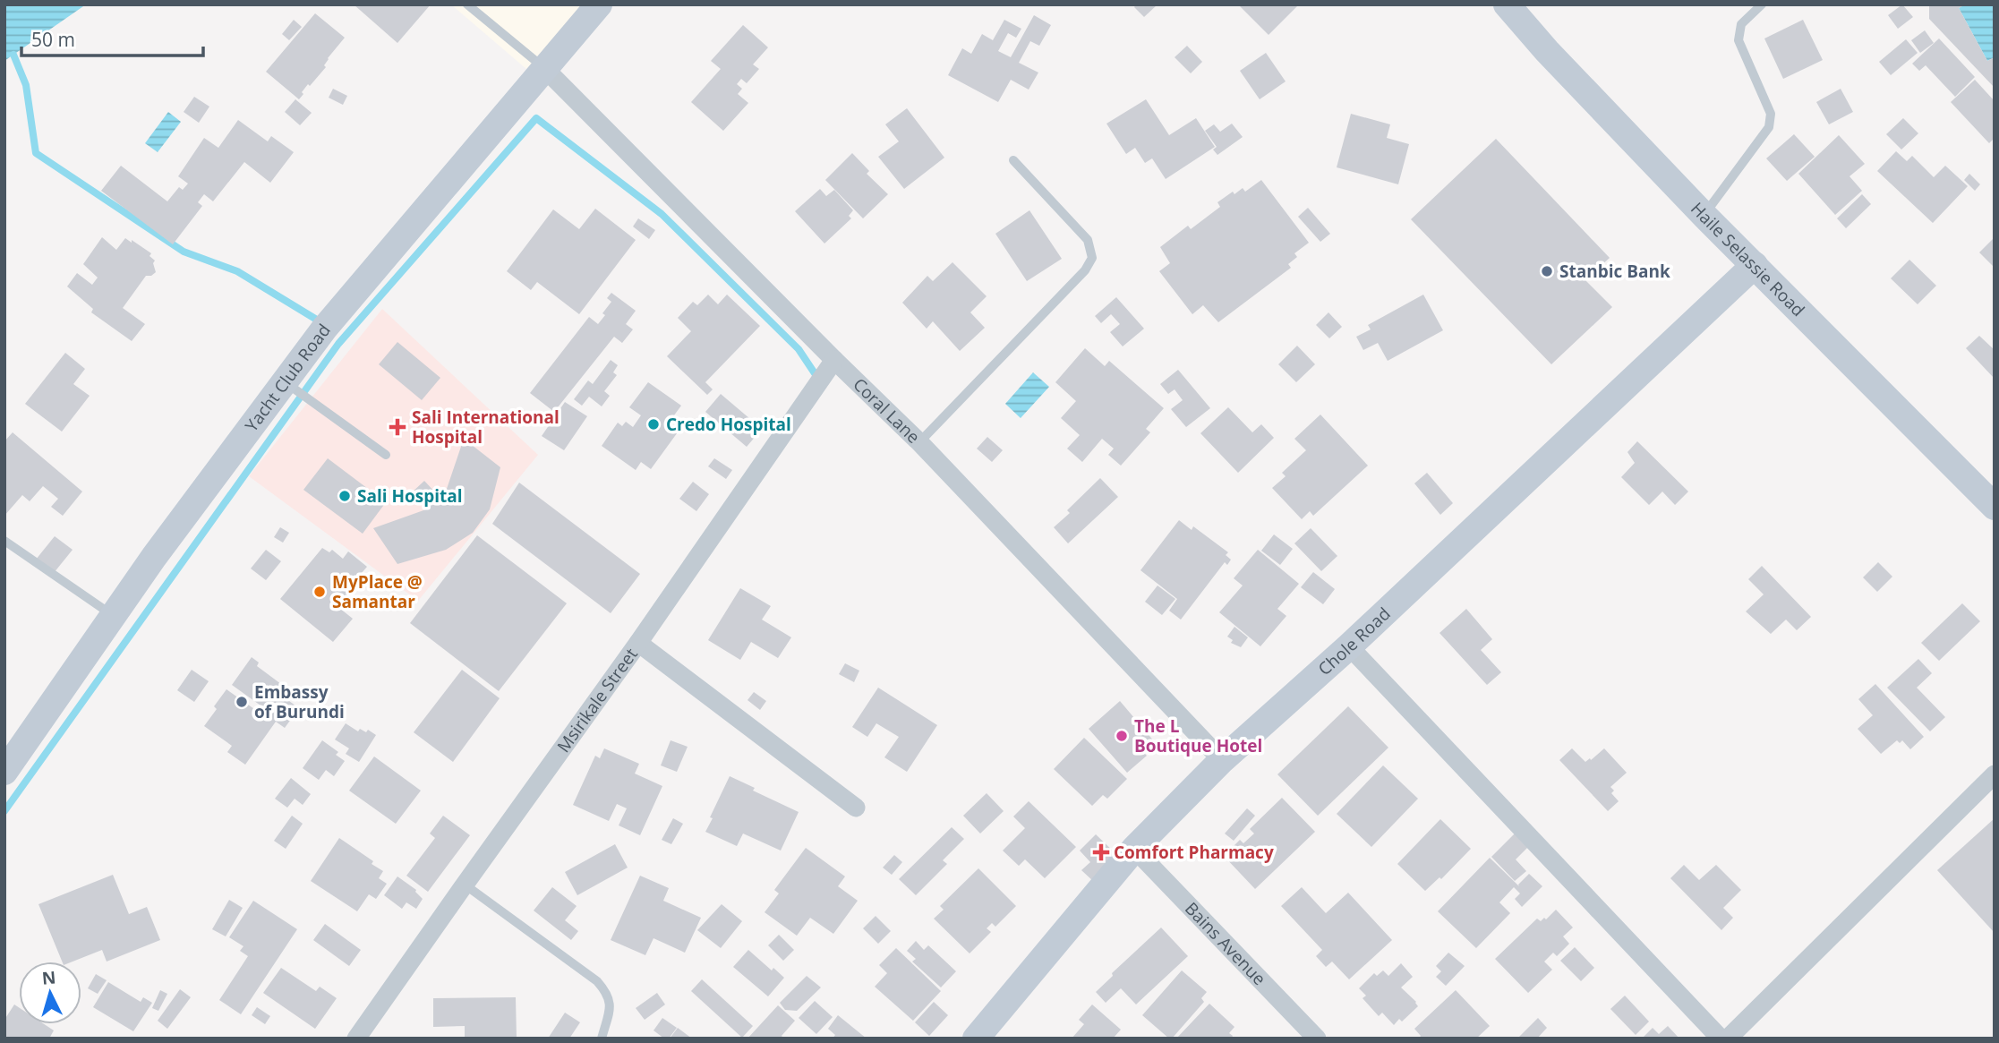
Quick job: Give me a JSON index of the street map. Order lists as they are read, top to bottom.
{
  "streets": {
    "street": [
      "Haile Selassie Road",
      "Yacht Club Road",
      "Coral Lane",
      "Chole Road",
      "Msirikale Street",
      "Bains Avenue"
    ]
  },
  "crossings": [
    ["Haile Selassie Road", "Chole Road"],
    ["Yacht Club Road", "Coral Lane"],
    ["Coral Lane", "Chole Road"],
    ["Coral Lane", "Msirikale Street"],
    ["Chole Road", "Bains Avenue"]
  ],
  "places": {
    "other": [
      "Stanbic Bank",
      "Credo Hospital",
      "Sali Hospital",
      "MyPlace @ Samantar",
      "Embassy of Burundi",
      "The L Boutique Hotel"
    ],
    "health": ["Sali International Hospital", "Comfort Pharmacy"]
  },
  "scale_bar": "50 m",
  "north": "top"
}
